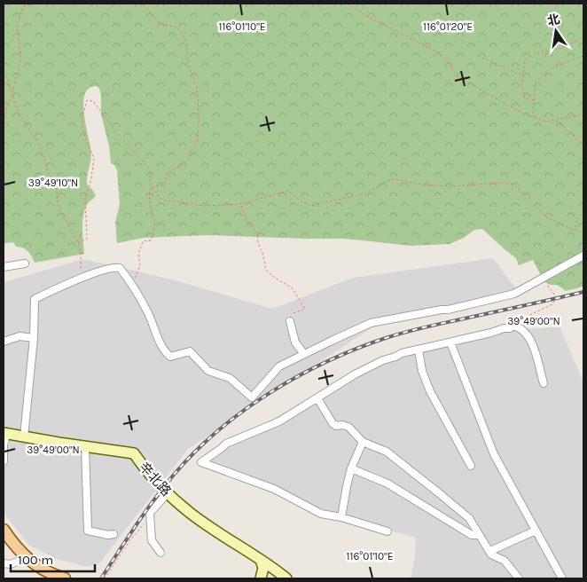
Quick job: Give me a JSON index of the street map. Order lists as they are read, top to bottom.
{
  "streets": {
    "street": ["辛北路"]
  },
  "scale_bar": "100 m",
  "north": "top",
  "coordinates": [
    "116°01'10\"E",
    "116°01'20\"E",
    "39°49'10\"N",
    "39°49'00\"N"
  ]
}
